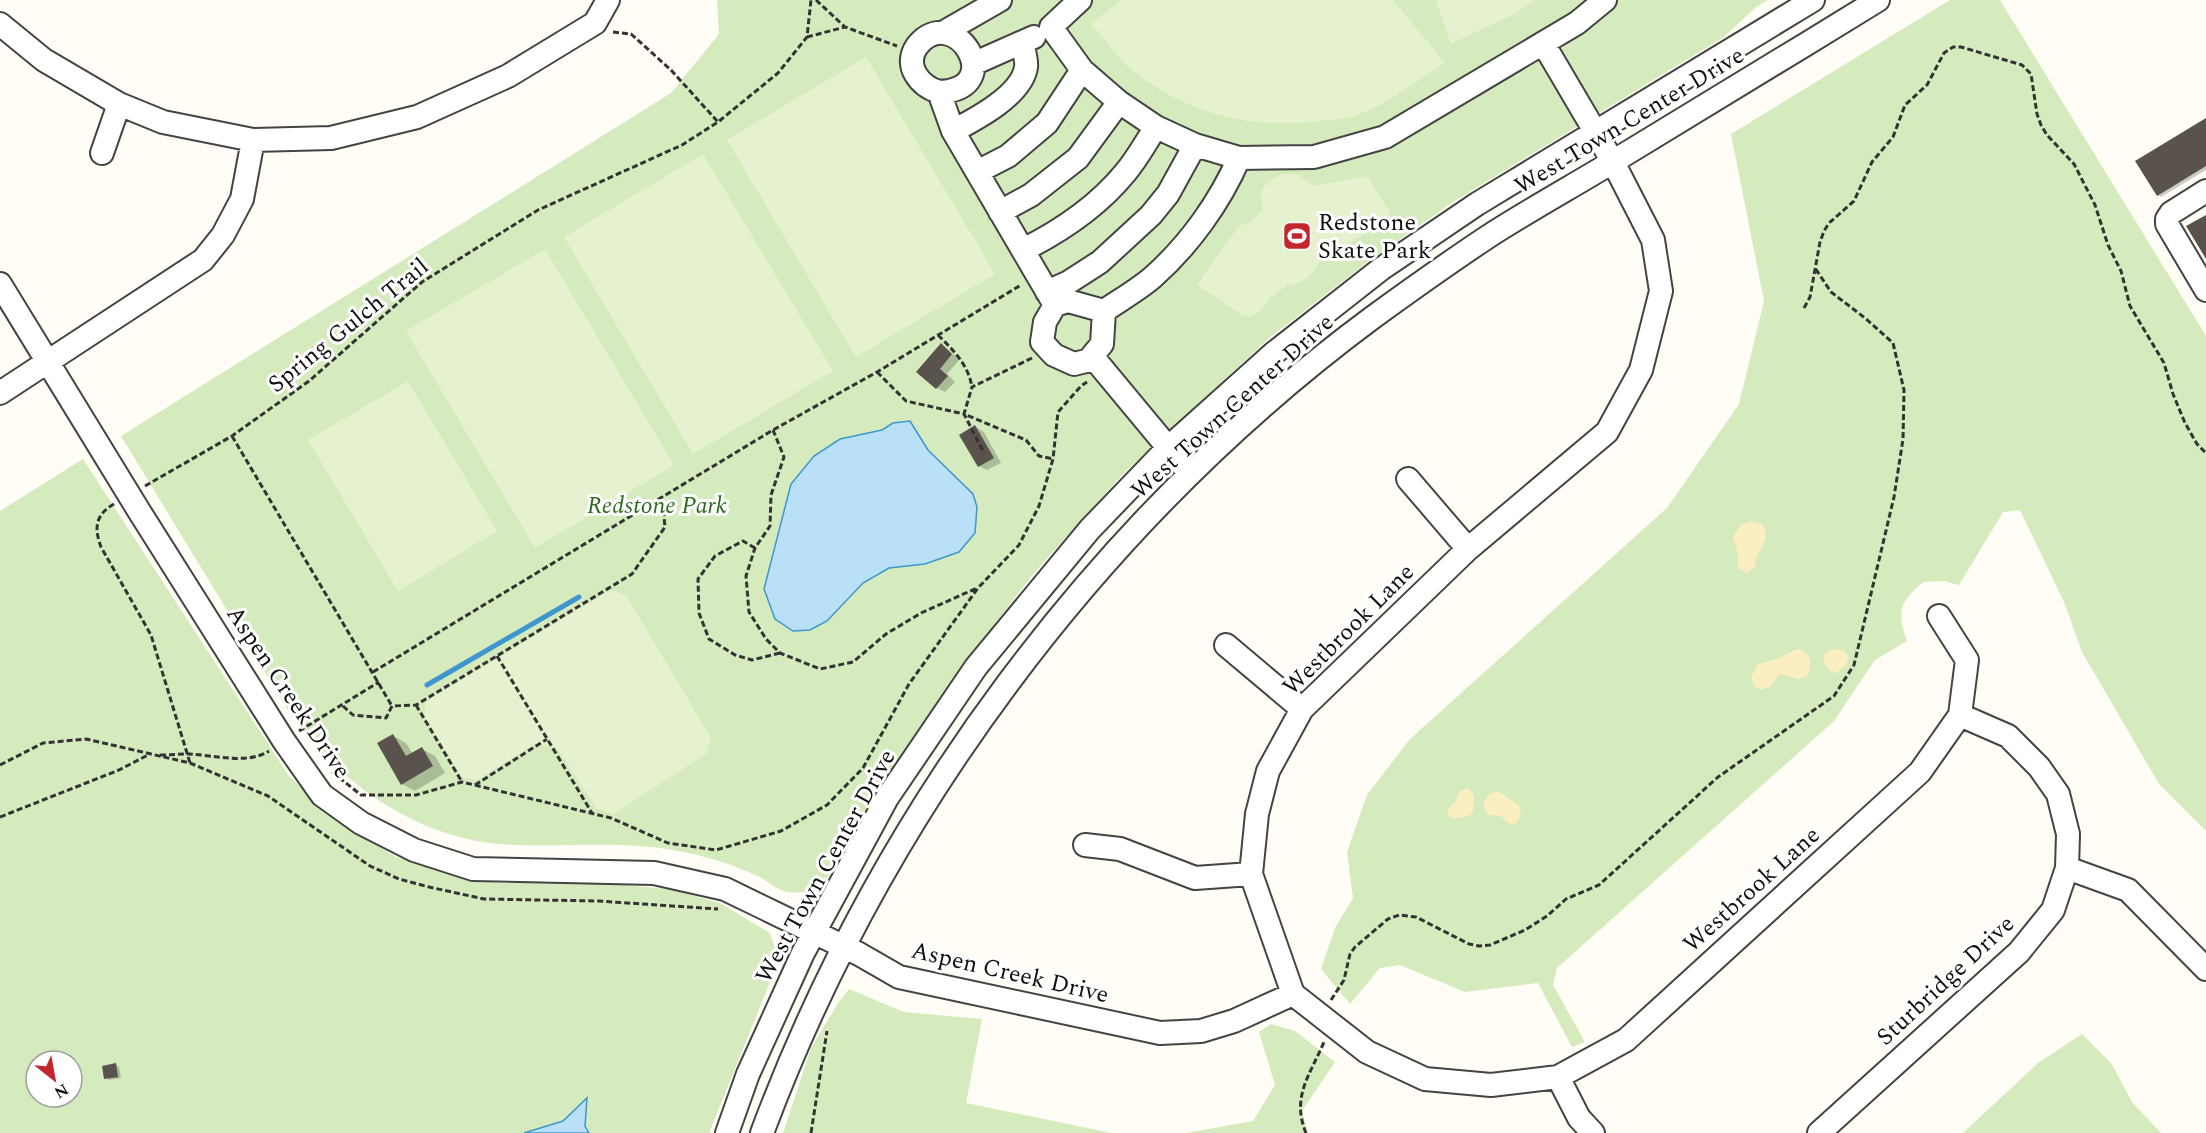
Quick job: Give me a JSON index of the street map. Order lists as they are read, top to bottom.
{
  "streets": {
    "street": [
      "West Town Center Drive",
      "Westbrook Lane",
      "Aspen Creek Drive",
      "Sturbridge Drive"
    ],
    "path": ["Spring Gulch Trail"]
  },
  "crossings": [
    ["West Town Center Drive", "Westbrook Lane"],
    ["West Town Center Drive", "Aspen Creek Drive"],
    ["Spring Gulch Trail", "Aspen Creek Drive"],
    ["Westbrook Lane", "Aspen Creek Drive"],
    ["Westbrook Lane", "Sturbridge Drive"]
  ],
  "parks": ["Redstone Park"],
  "places": {
    "sports": ["Redstone Skate Park"]
  },
  "north": "bottom right"
}
